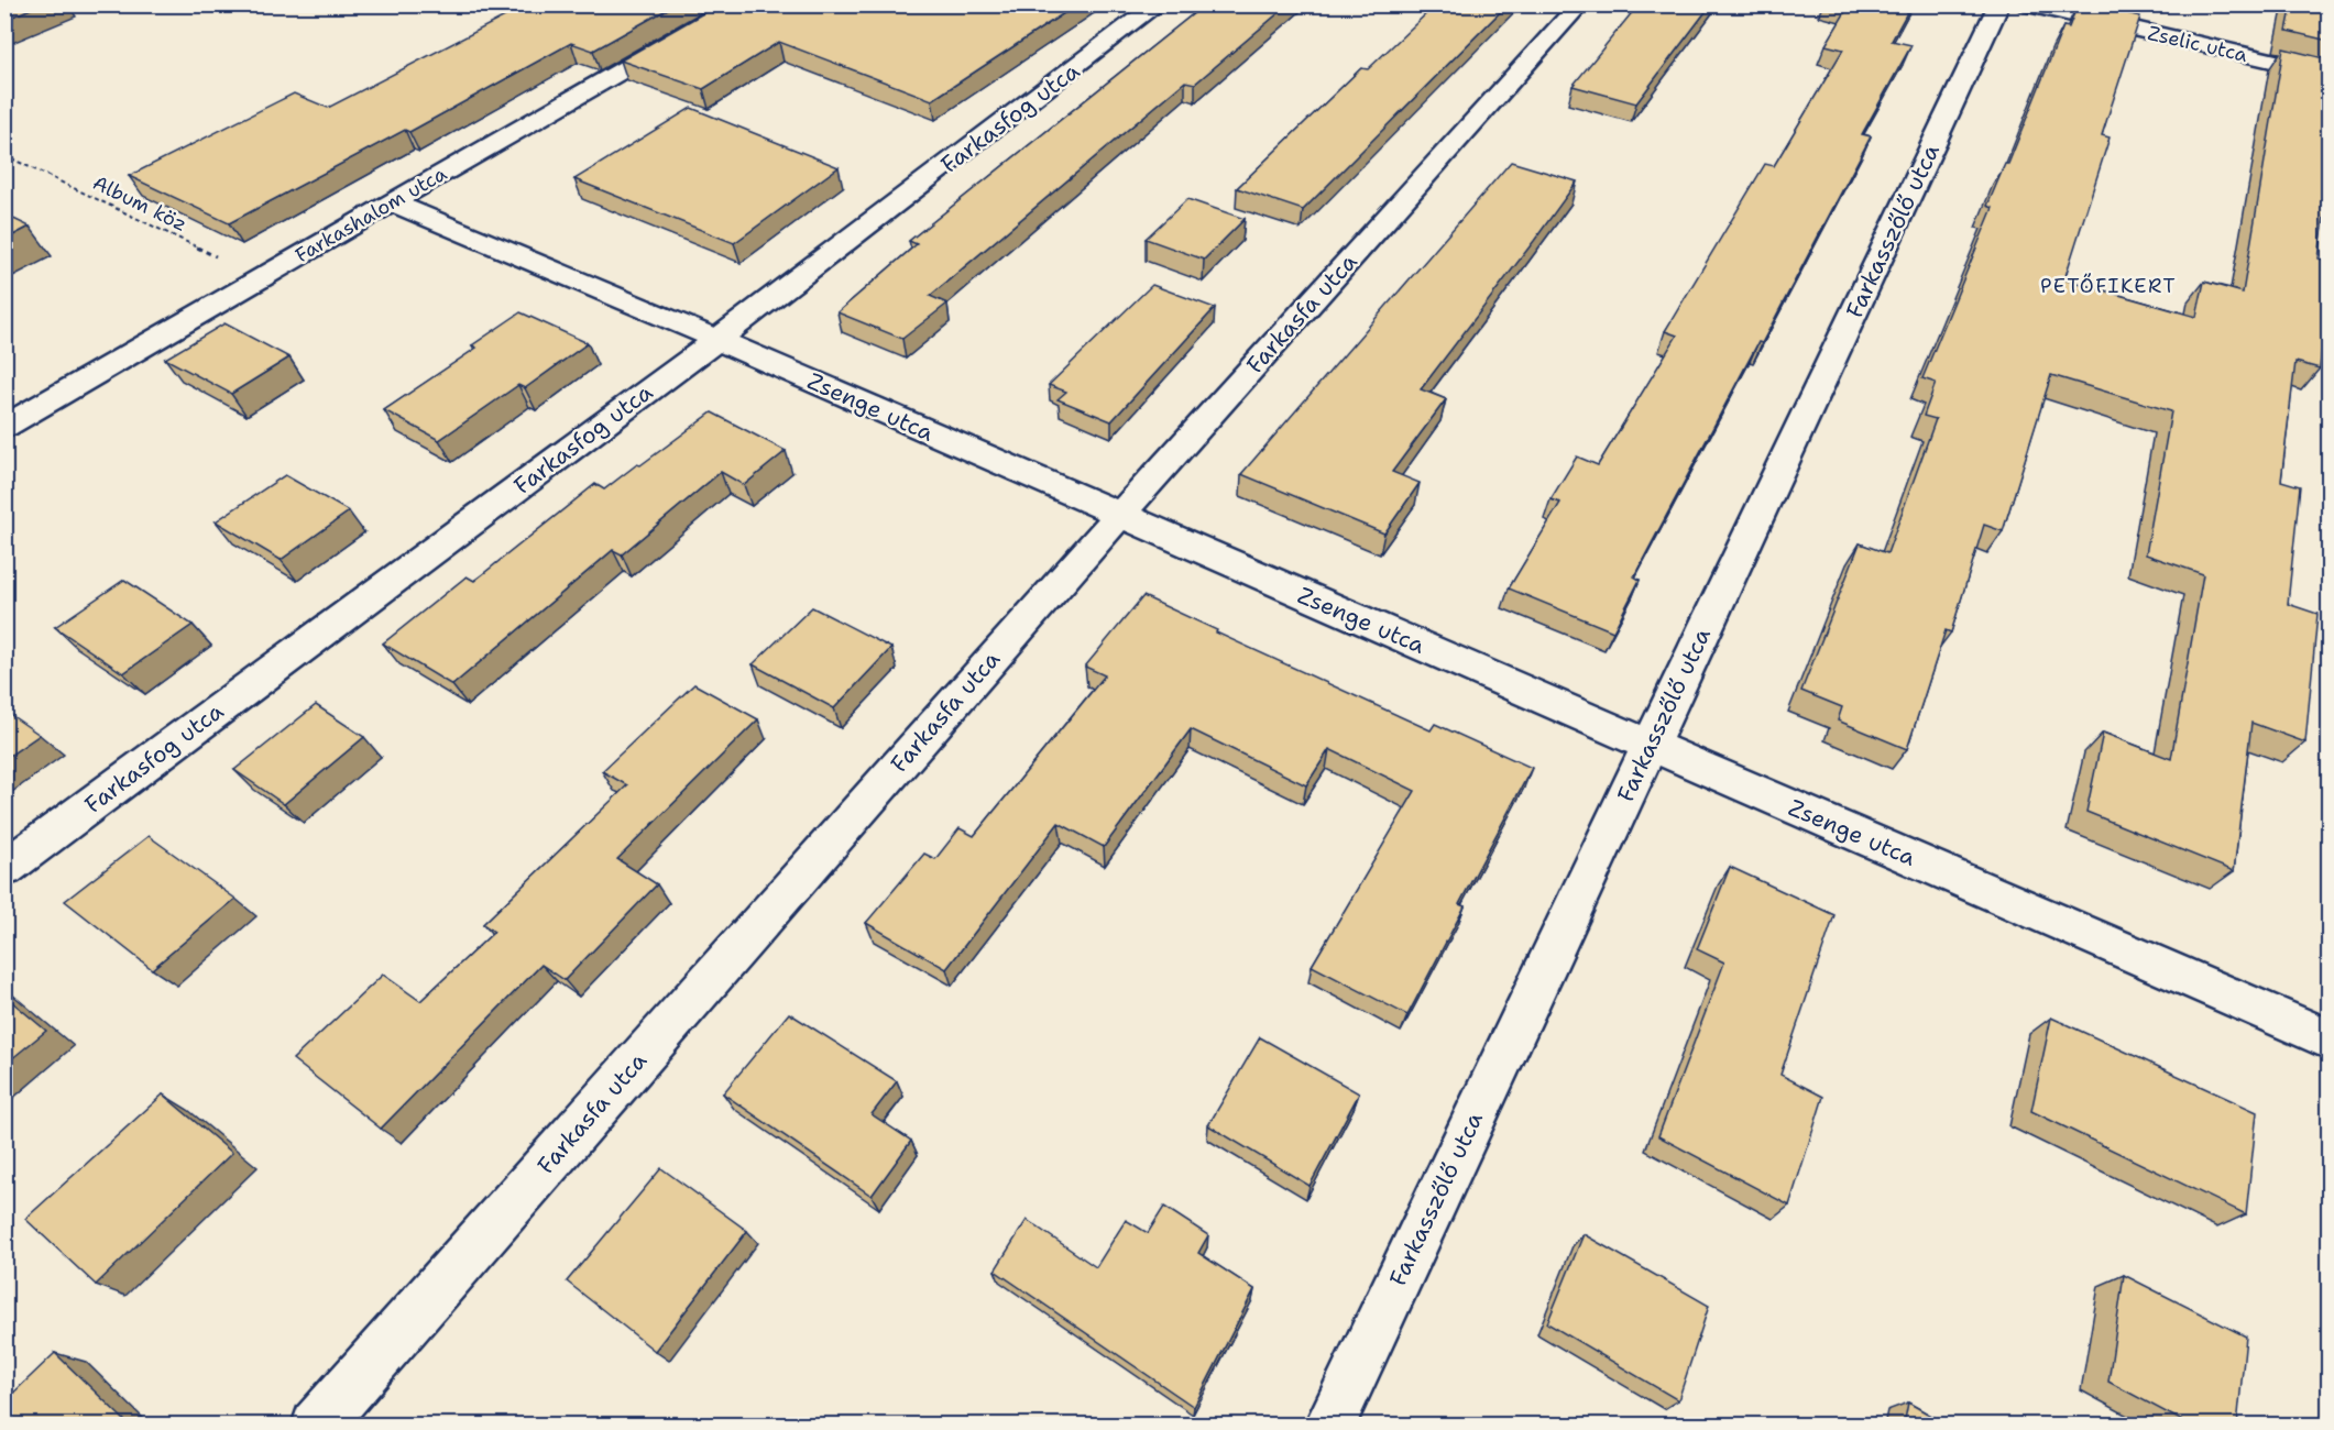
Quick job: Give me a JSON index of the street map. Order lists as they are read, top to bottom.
{
  "streets": {
    "street": [
      "Zselic utca",
      "Farkasfog utca",
      "Farkashalom utca",
      "Farkasszőlő utca",
      "Farkasfa utca",
      "Zsenge utca"
    ],
    "path": ["Album köz"]
  },
  "crossings": [
    ["Farkasfog utca", "Zsenge utca"],
    ["Album köz", "Farkashalom utca"],
    ["Farkashalom utca", "Zsenge utca"],
    ["Farkasszőlő utca", "Zsenge utca"],
    ["Farkasfa utca", "Zsenge utca"]
  ],
  "districts": ["PETŐFIKERT"]
}
